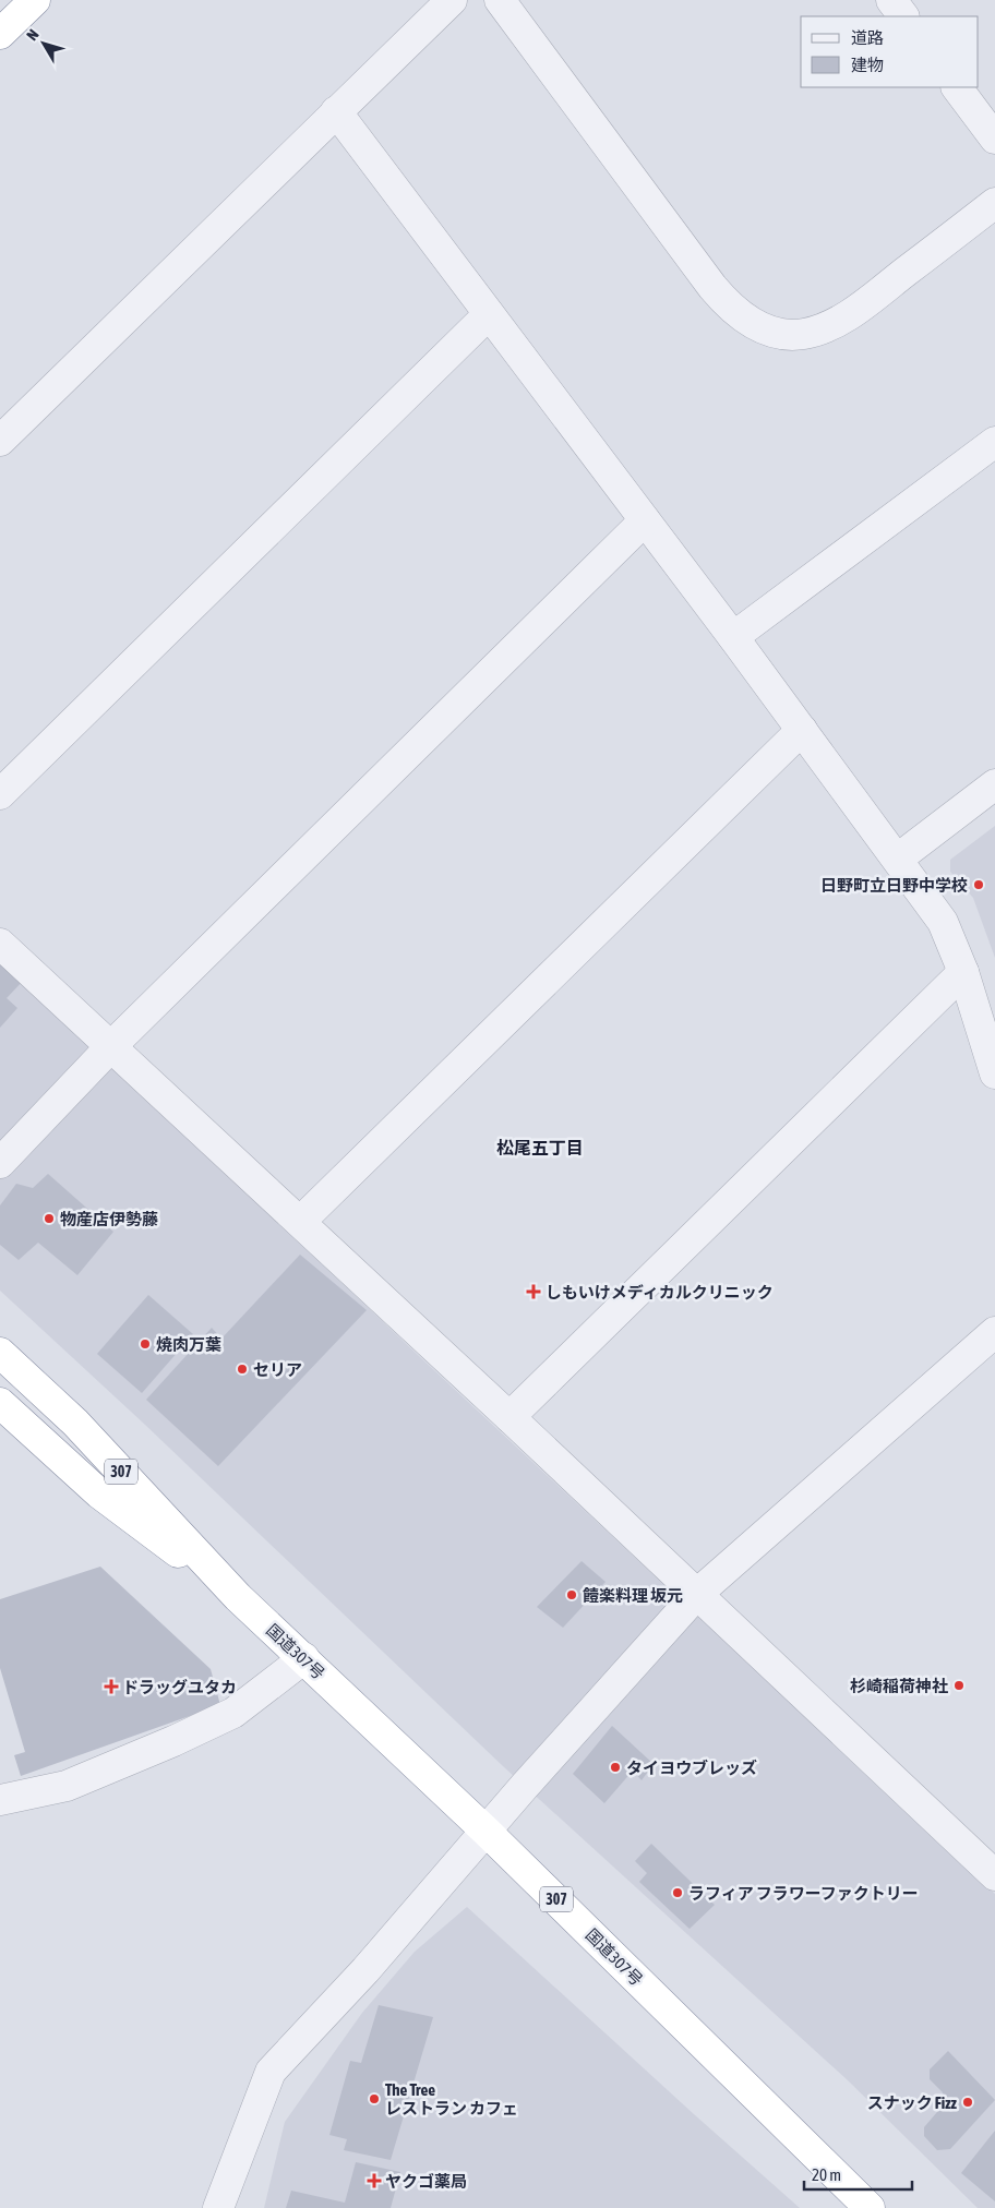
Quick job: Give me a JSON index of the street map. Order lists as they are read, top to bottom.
{
  "streets": {
    "highway": ["307", "国道307号"]
  },
  "districts": ["松尾五丁目"],
  "places": {
    "other": [
      "日野町立日野中学校",
      "物産店伊勢藤",
      "焼肉万葉",
      "セリア",
      "饐楽料理 坂元",
      "杉崎稲荷神社",
      "タイヨウブレッズ",
      "ラフィア フラワーファクトリー",
      "The Tree レストラン カフェ",
      "スナック Fizz"
    ],
    "health": ["しもいけメディカルクリニック", "ドラッグユタカ", "ヤクゴ薬局"]
  },
  "legend": ["道路", "建物"],
  "scale_bar": "20 m",
  "north": "top left"
}
